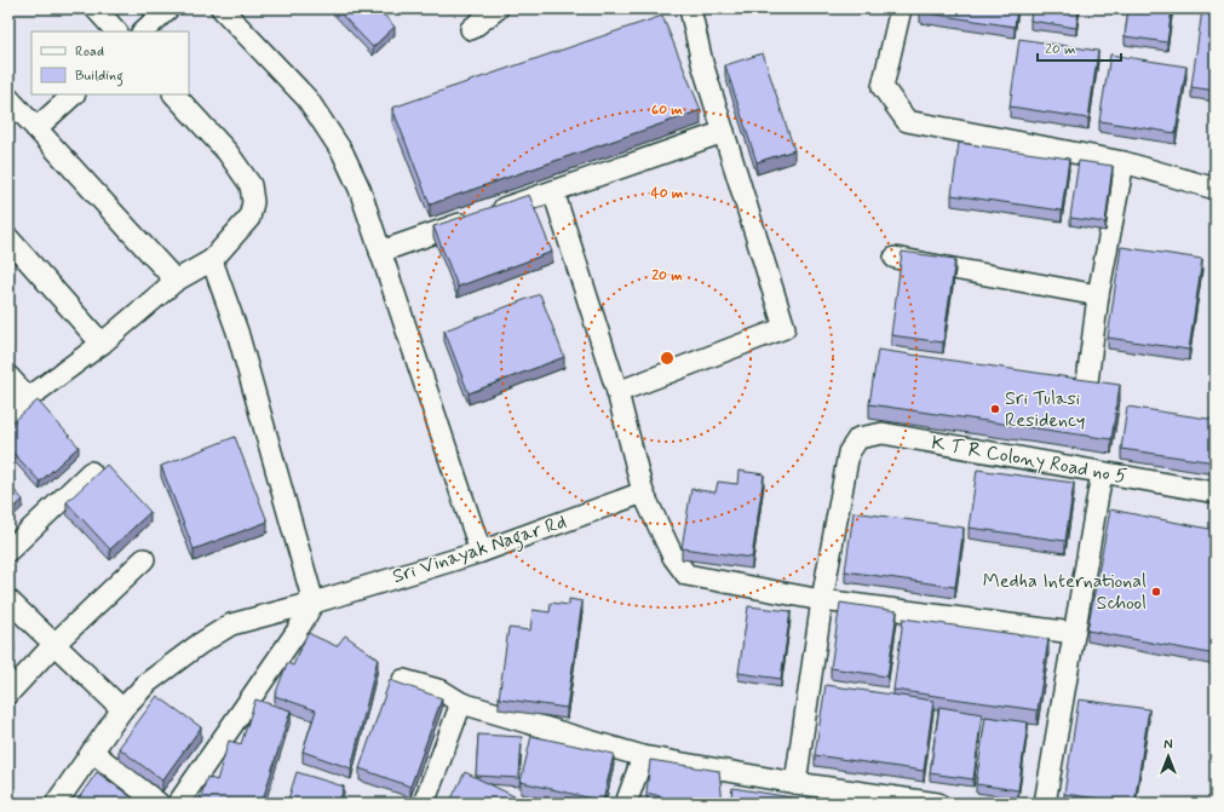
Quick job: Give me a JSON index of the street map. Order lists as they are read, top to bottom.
{
  "streets": {
    "street": ["K T R Colony Road no 5", "Sri Vinayak Nagar Rd"]
  },
  "places": ["Sri Tulasi Residency", "Medha International School"],
  "legend": ["Road", "Building"],
  "scale_bar": "20 m",
  "north": "top",
  "rings": ["60 m", "40 m", "20 m"]
}
